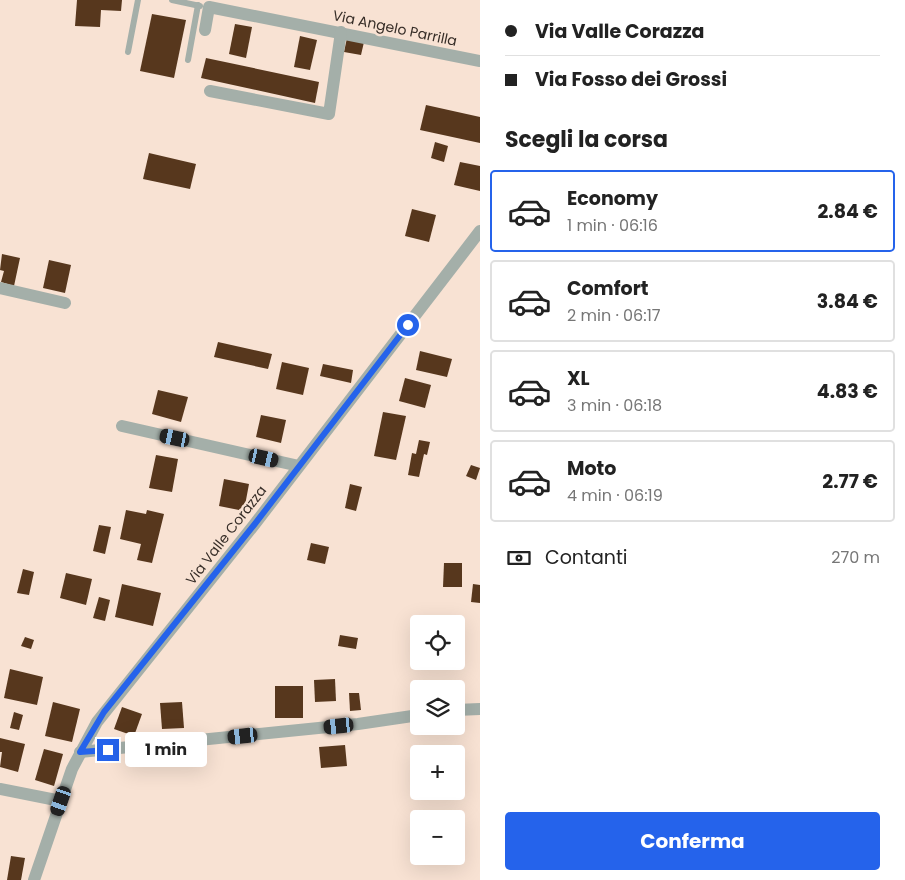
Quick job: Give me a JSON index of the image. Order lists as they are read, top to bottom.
{
  "streets": {
    "street": ["Via Angelo Parrilla", "Via Valle Corazza"]
  },
  "page": {
    "banner": ["Via Valle Corazza", "Via Fosso dei Grossi"],
    "heading": "Scegli la corsa",
    "list": [
      {
        "name": "Economy",
        "note": "1 min · 06:16",
        "value": "2.84 €"
      },
      {
        "name": "Comfort",
        "note": "2 min · 06:17",
        "value": "3.84 €"
      },
      {
        "name": "XL",
        "note": "3 min · 06:18",
        "value": "4.83 €"
      },
      {
        "name": "Moto",
        "note": "4 min · 06:19",
        "value": "2.77 €"
      }
    ],
    "pay": ["Contanti", "270 m"],
    "map_buttons": ["+", "−"],
    "bubble": "1 min",
    "buttons": "Conferma"
  }
}
